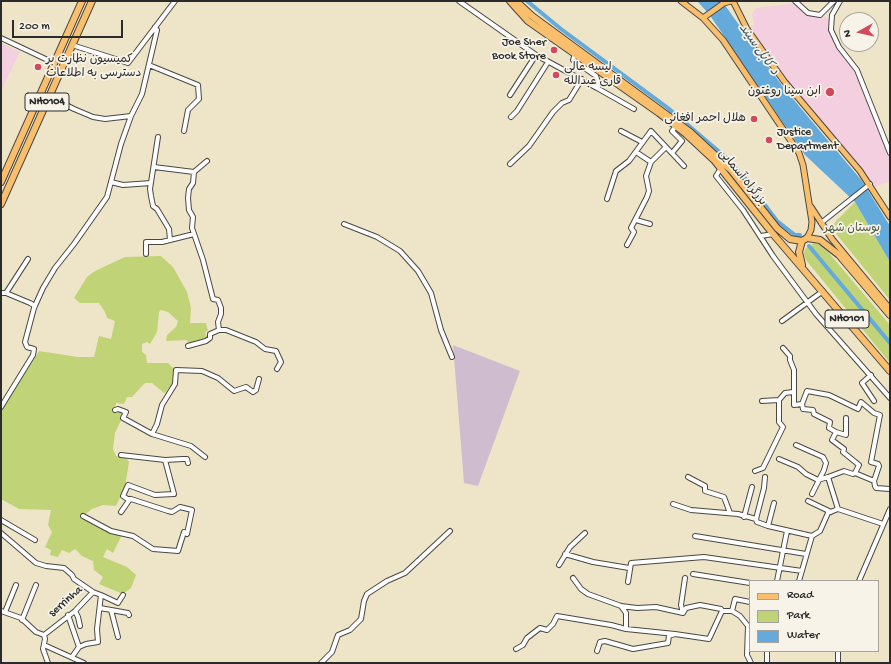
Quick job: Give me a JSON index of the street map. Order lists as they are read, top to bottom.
{
  "streets": {
    "highway": ["NH0104", "بزرگراه آسمایی", "NH0101"],
    "street": ["serrinha"]
  },
  "crossings": [
    ["بزرگراه آسمایی", "NH0101"]
  ],
  "water": ["د کابل سيند"],
  "parks": ["بوستان شهر"],
  "places": [
    "Joe Sher Book Store",
    "کمیسیون نظارت بر دسترسی به اطلاعات",
    "لیسه عالی قاری عبدالله",
    "ابن سینا روغتون",
    "هلال احمر افغانی",
    "Justice Department"
  ],
  "legend": ["Road", "Park", "Water"],
  "scale_bar": "200 m",
  "north": "left"
}
